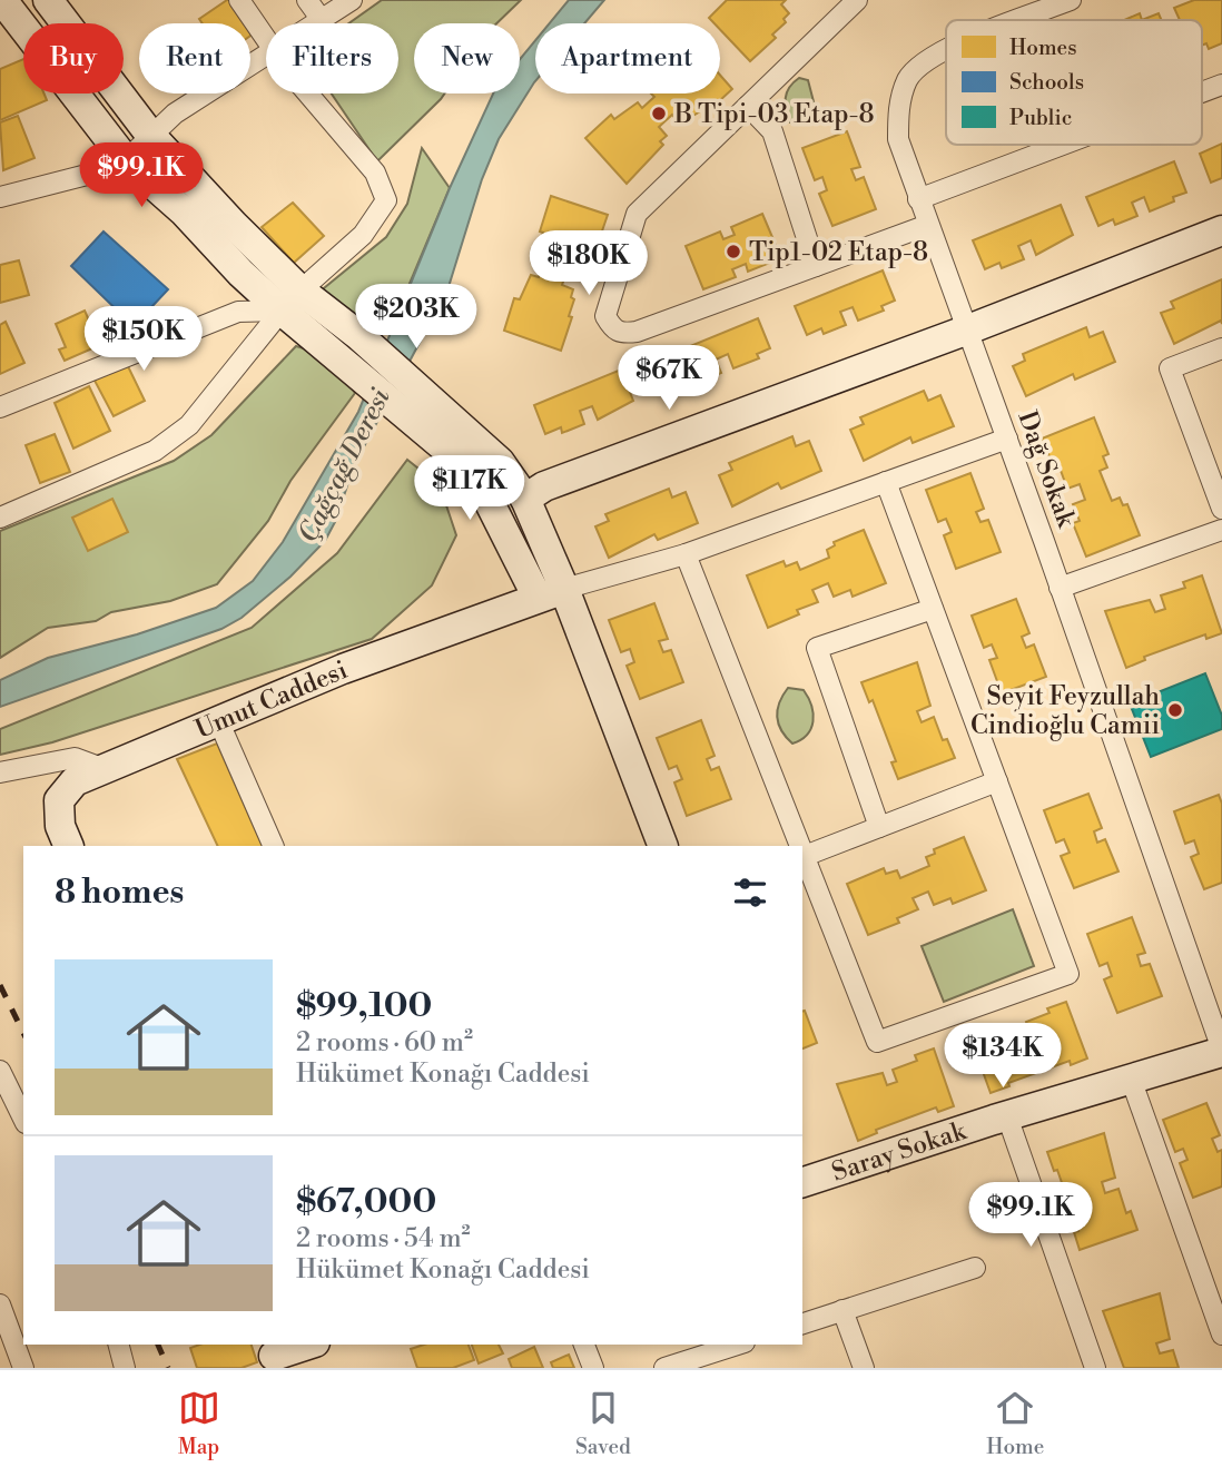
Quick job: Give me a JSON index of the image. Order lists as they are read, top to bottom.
{
  "streets": {
    "street": ["Dağ Sokak", "Umut Caddesi", "Saray Sokak"]
  },
  "crossings": [
    ["Dağ Sokak", "Saray Sokak"]
  ],
  "water": ["Çağçağ Deresi"],
  "places": ["B Tipi-03 Etap-8", "Tip1-02 Etap-8", "Seyit Feyzullah Cindioğlu Camii"],
  "legend": ["Homes", "Schools", "Public"],
  "page": {
    "chip": [
      "Buy",
      "Rent",
      "Filters",
      "New",
      "Apartment"
    ],
    "price": [
      "$99.1K",
      "$180K",
      "$203K",
      "$150K",
      "$67K",
      "$117K",
      "$134K",
      "$99.1K"
    ],
    "heading": "8 homes",
    "list": [
      {
        "name": "$99,100",
        "note": "2 rooms · 60 m² · Hükümet Konağı Caddesi"
      },
      {
        "name": "$67,000",
        "note": "2 rooms · 54 m² · Hükümet Konağı Caddesi"
      }
    ],
    "tabs": ["Map", "Saved", "Home"]
  }
}
